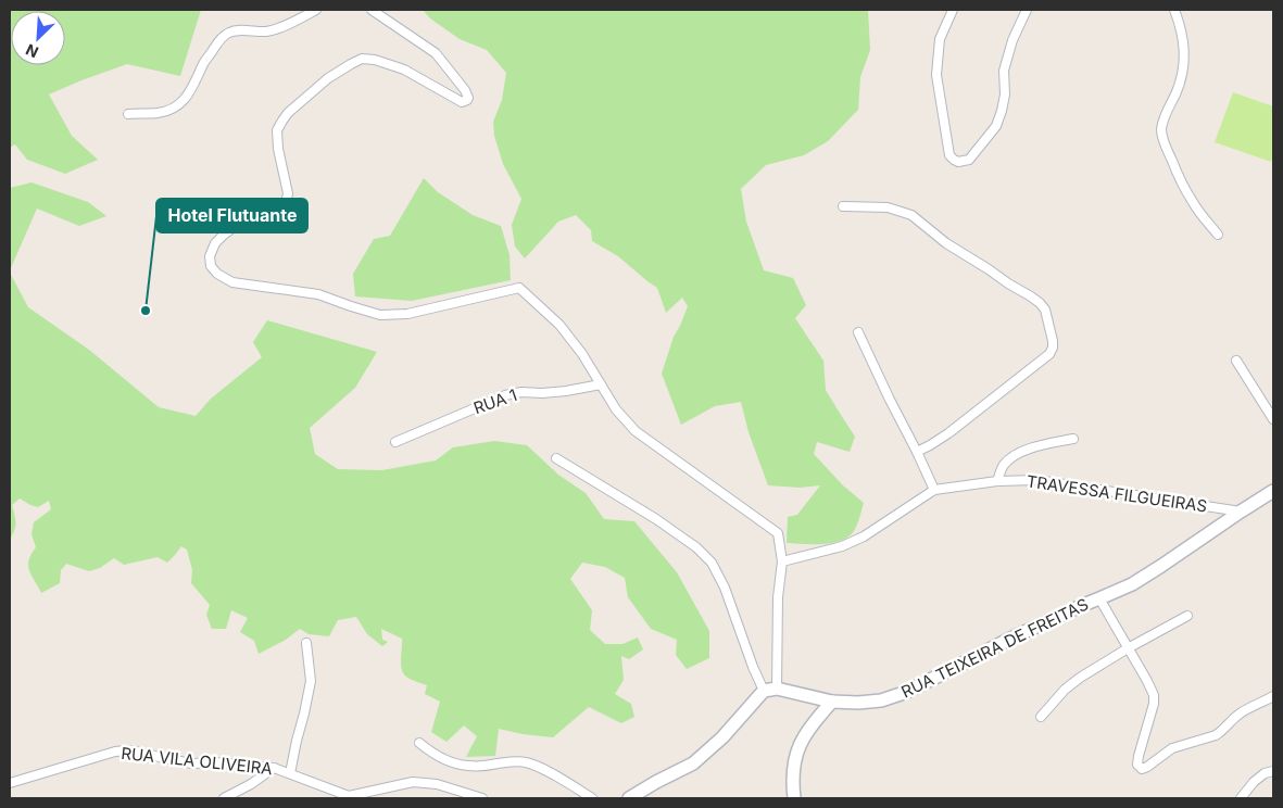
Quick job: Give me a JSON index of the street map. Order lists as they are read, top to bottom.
{
  "streets": {
    "street": [
      "RUA 1",
      "TRAVESSA FILGUEIRAS",
      "RUA TEIXEIRA DE FREITAS",
      "RUA VILA OLIVEIRA"
    ]
  },
  "crossings": [
    ["TRAVESSA FILGUEIRAS", "RUA TEIXEIRA DE FREITAS"]
  ],
  "places": ["Hotel Flutuante"],
  "north": "bottom left"
}
